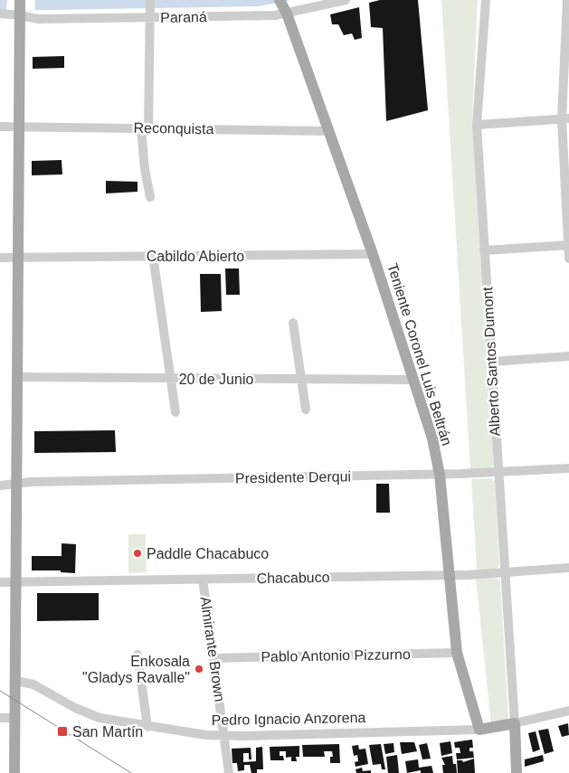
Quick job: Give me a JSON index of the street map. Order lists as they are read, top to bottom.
{
  "streets": {
    "main road": ["Teniente Coronel Luis Beltrán", "Pedro Ignacio Anzorena"],
    "street": [
      "Paraná",
      "Reconquista",
      "Cabildo Abierto",
      "Alberto Santos Dumont",
      "20 de Junio",
      "Presidente Derqui",
      "Chacabuco",
      "Almirante Brown",
      "Pablo Antonio Pizzurno"
    ]
  },
  "crossings": [
    ["Paraná", "Teniente Coronel Luis Beltrán"],
    ["Reconquista", "Teniente Coronel Luis Beltrán"],
    ["Cabildo Abierto", "Teniente Coronel Luis Beltrán"],
    ["Teniente Coronel Luis Beltrán", "20 de Junio"],
    ["Teniente Coronel Luis Beltrán", "Presidente Derqui"],
    ["Teniente Coronel Luis Beltrán", "Chacabuco"],
    ["Teniente Coronel Luis Beltrán", "Pablo Antonio Pizzurno"],
    ["Teniente Coronel Luis Beltrán", "Pedro Ignacio Anzorena"],
    ["Alberto Santos Dumont", "Presidente Derqui"],
    ["Alberto Santos Dumont", "Chacabuco"],
    ["Alberto Santos Dumont", "Pedro Ignacio Anzorena"],
    ["Chacabuco", "Almirante Brown"],
    ["Almirante Brown", "Pablo Antonio Pizzurno"],
    ["Almirante Brown", "Pedro Ignacio Anzorena"]
  ],
  "places": {
    "other": ["Paddle Chacabuco", "Enkosala \"Gladys Ravalle\""],
    "transit": ["San Martín"]
  }
}
